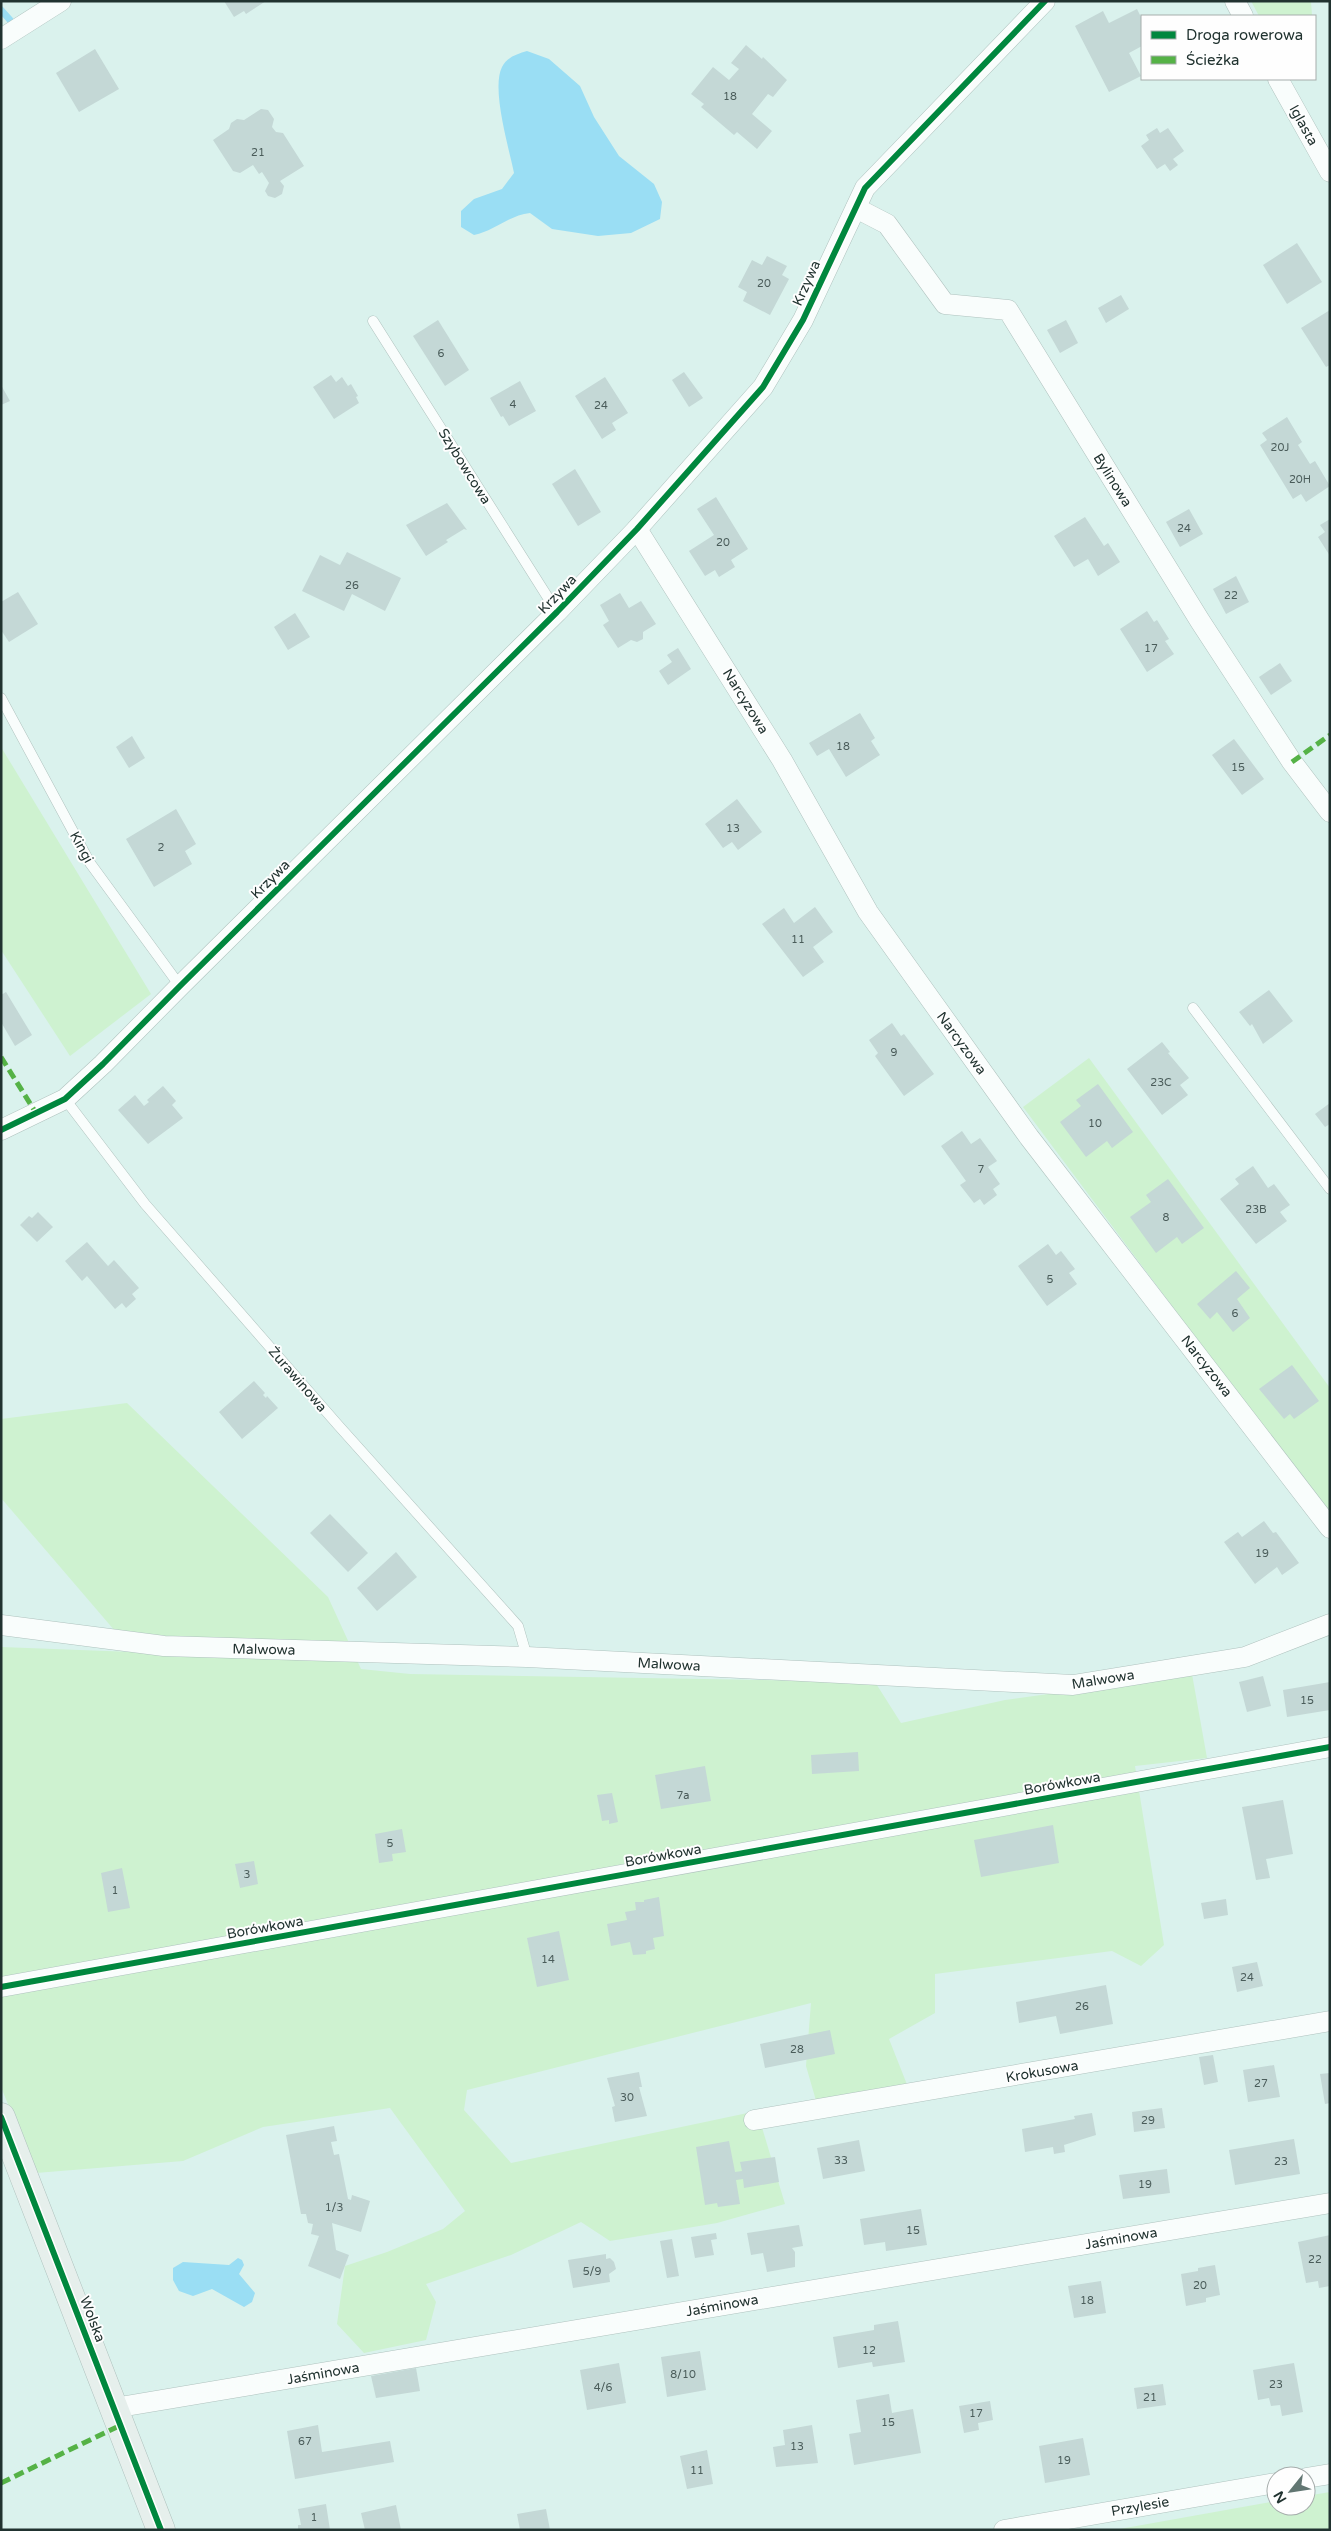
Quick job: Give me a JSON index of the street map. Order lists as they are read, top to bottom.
{
  "streets": {
    "street": [
      "Iglasta",
      "Krzywa",
      "Bylinowa",
      "Narcyzowa",
      "Malwowa",
      "Borówkowa",
      "Krokusowa",
      "Jaśminowa",
      "Wolska",
      "Przylesie"
    ],
    "lane": ["Szybowcowa", "Kingi", "Żurawinowa"]
  },
  "crossings": [
    ["Krzywa", "Szybowcowa"],
    ["Krzywa", "Bylinowa"],
    ["Krzywa", "Narcyzowa"],
    ["Krzywa", "Kingi"],
    ["Krzywa", "Żurawinowa"],
    ["Żurawinowa", "Malwowa"],
    ["Jaśminowa", "Wolska"]
  ],
  "house_numbers": [
    "18",
    "21",
    "20",
    "6",
    "4",
    "24",
    "20J",
    "20H",
    "24",
    "20",
    "26",
    "22",
    "17",
    "18",
    "15",
    "13",
    "2",
    "11",
    "9",
    "23C",
    "10",
    "7",
    "23B",
    "8",
    "5",
    "6",
    "19",
    "15",
    "7a",
    "5",
    "3",
    "1",
    "14",
    "24",
    "26",
    "28",
    "27",
    "30",
    "29",
    "33",
    "23",
    "19",
    "1/3",
    "15",
    "22",
    "5/9",
    "20",
    "18",
    "12",
    "8/10",
    "23",
    "4/6",
    "21",
    "17",
    "15",
    "67",
    "13",
    "19",
    "11",
    "1"
  ],
  "legend": ["Droga rowerowa", "Ścieżka"],
  "north": "bottom left"
}
